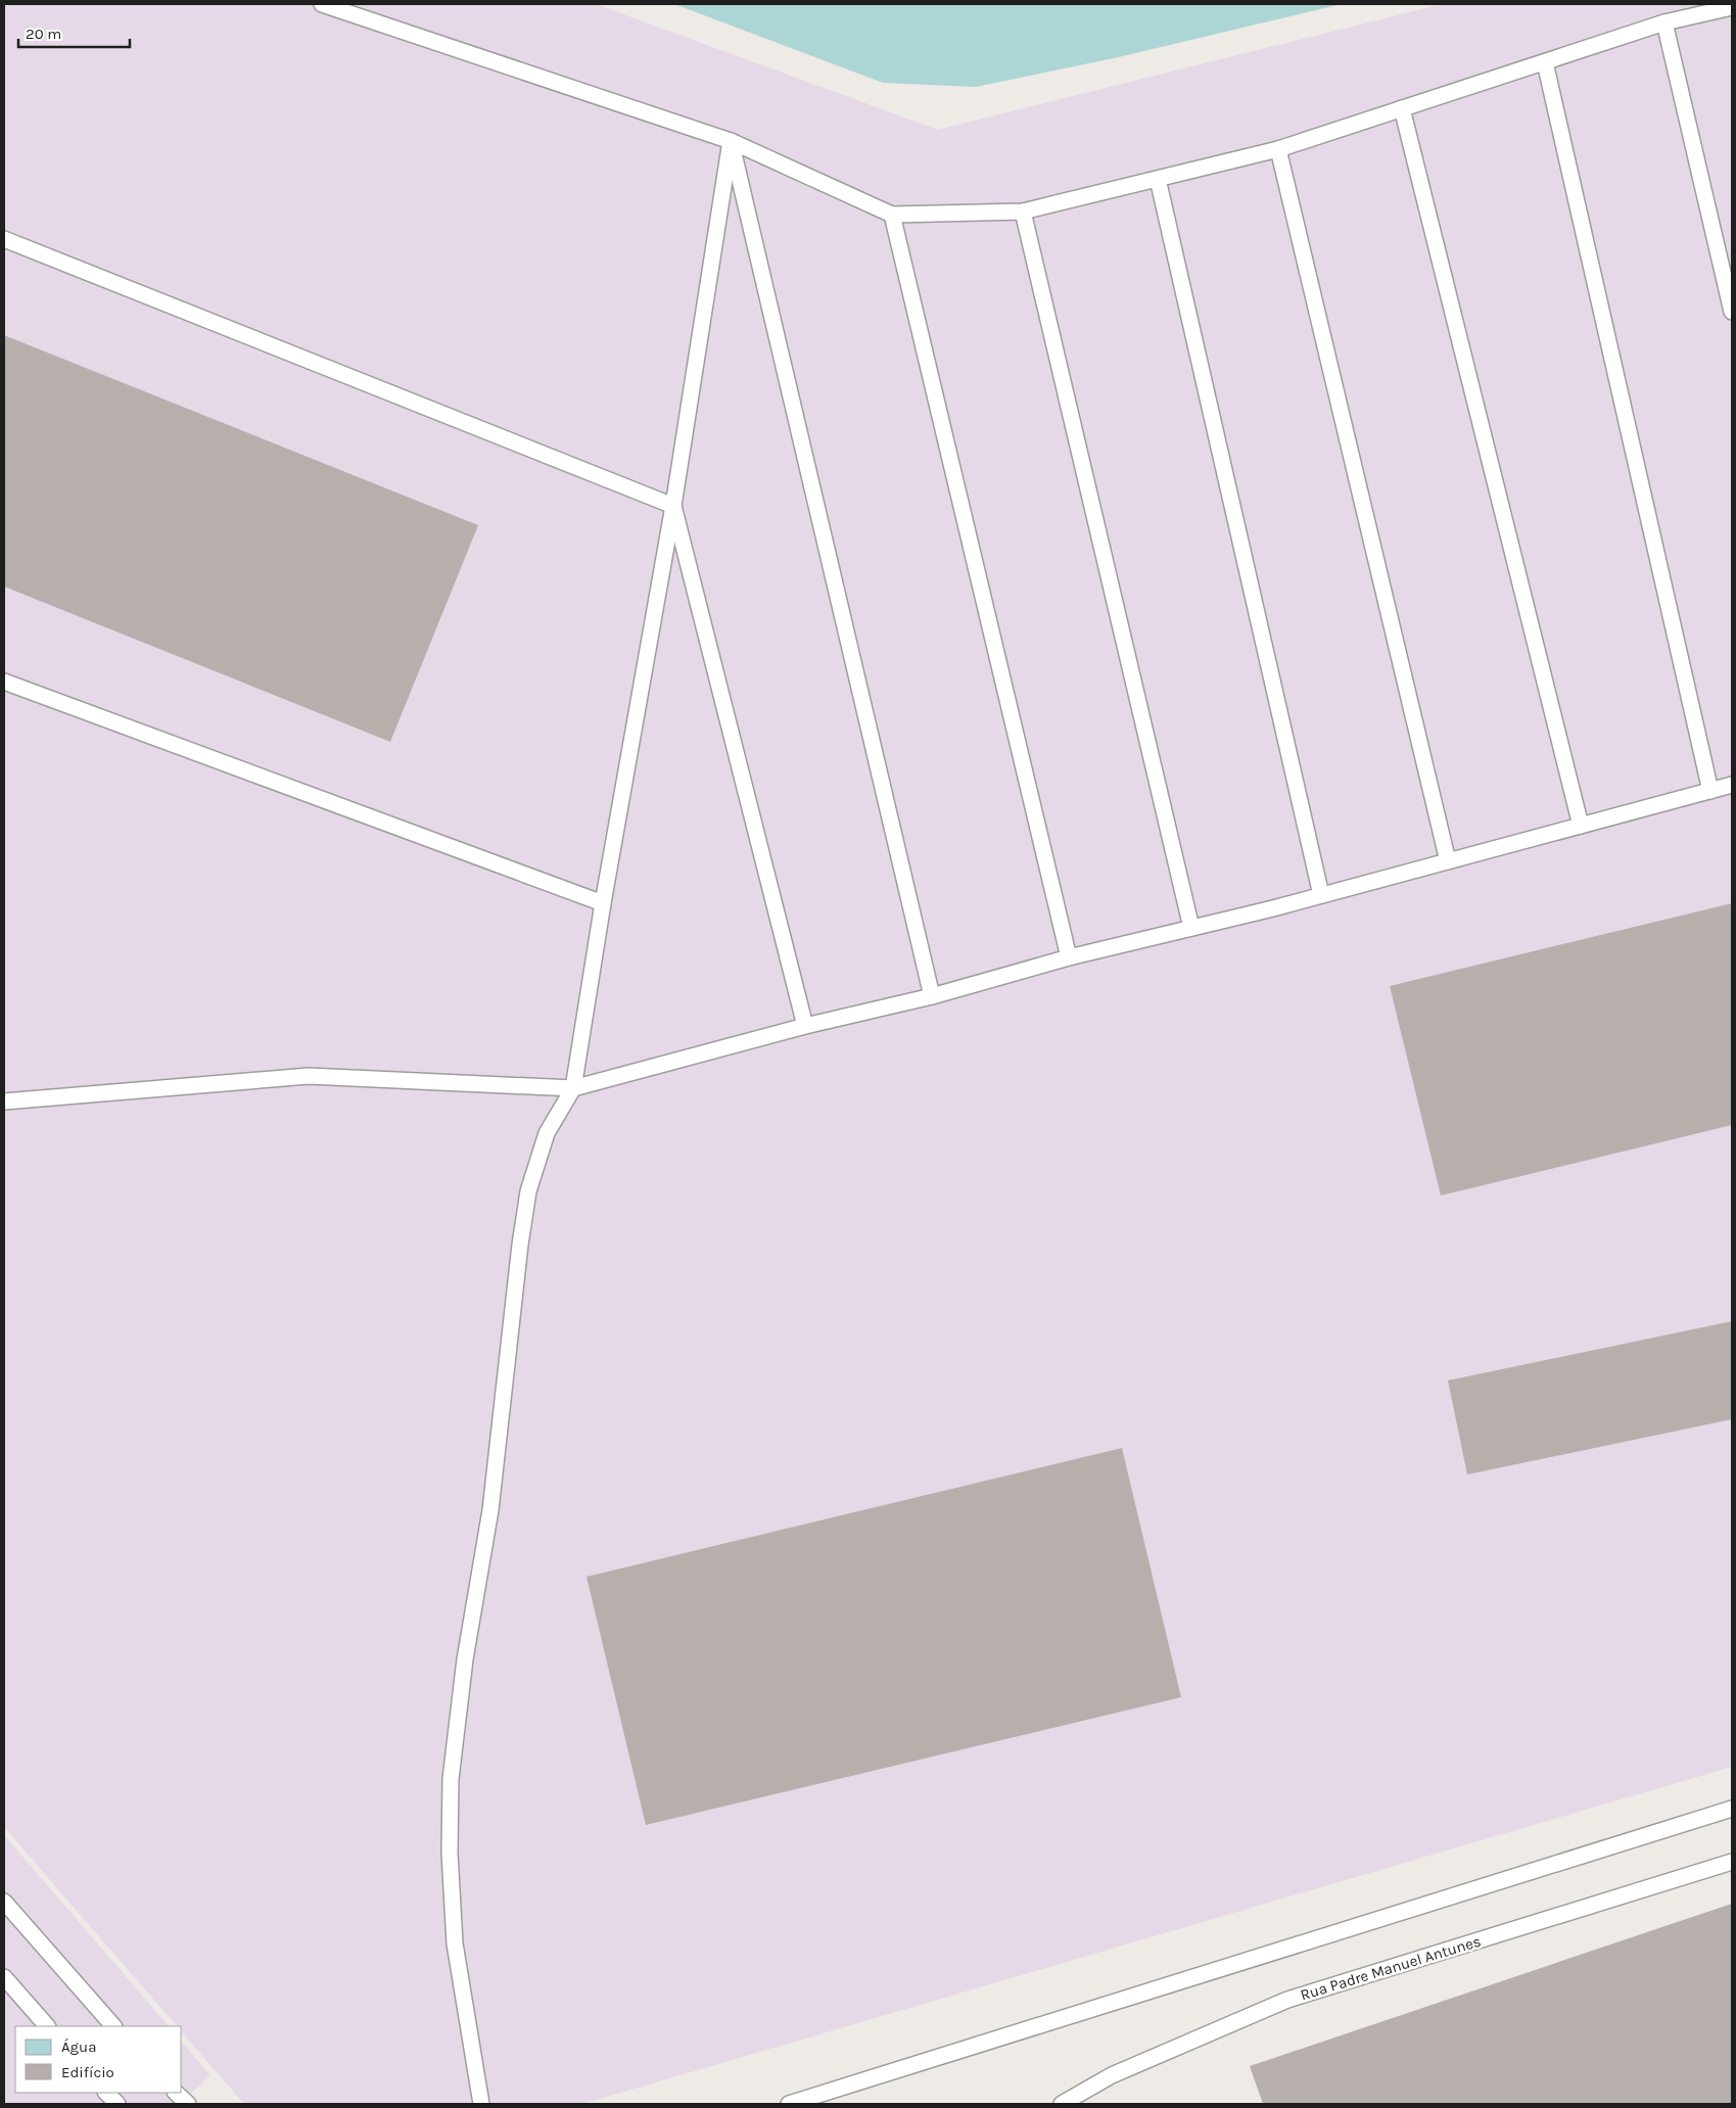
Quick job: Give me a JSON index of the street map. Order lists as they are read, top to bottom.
{
  "streets": {
    "lane": ["Rua Padre Manuel Antunes"]
  },
  "legend": ["Água", "Edifício"],
  "scale_bar": "20 m"
}
